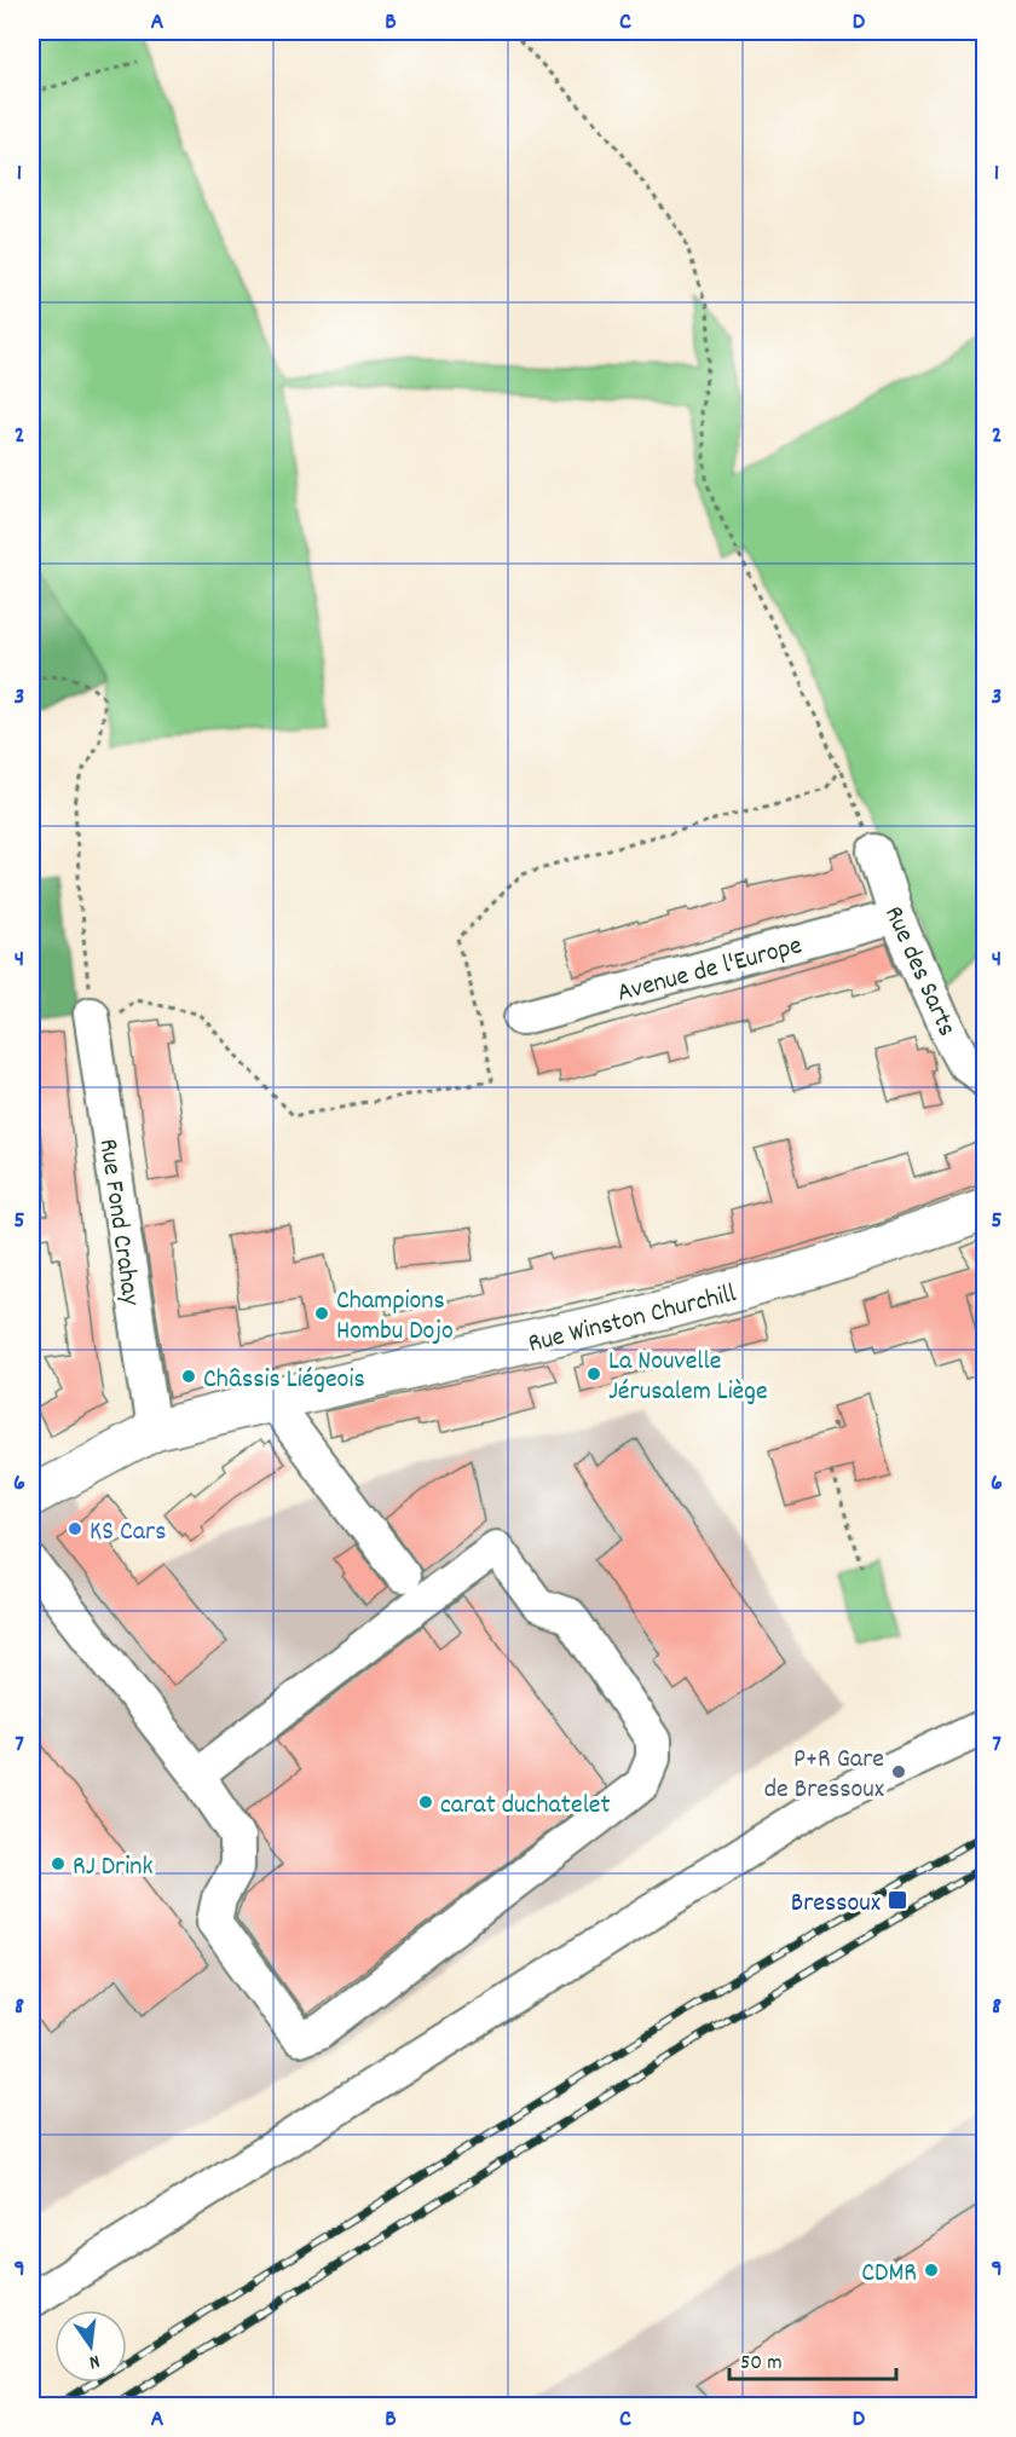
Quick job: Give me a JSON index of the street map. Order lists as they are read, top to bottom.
{
  "streets": {
    "main road": ["Rue Winston Churchill"],
    "street": ["Avenue de l'Europe", "Rue des Sarts", "Rue Fond Crahay"]
  },
  "crossings": [
    ["Avenue de l'Europe", "Rue des Sarts"],
    ["Rue Fond Crahay", "Rue Winston Churchill"]
  ],
  "places": {
    "other": [
      "Champions Hombu Dojo",
      "La Nouvelle Jérusalem Liège",
      "Châssis Liégeois",
      "KS Cars",
      "P+R Gare de Bressoux",
      "carat duchatelet",
      "RJ Drink",
      "CDMR"
    ],
    "transit": ["Bressoux"]
  },
  "scale_bar": "50 m",
  "north": "bottom",
  "grid": {
    "columns": [
      "A",
      "B",
      "C",
      "D"
    ],
    "rows": [
      "1",
      "2",
      "3",
      "4",
      "5",
      "6",
      "7",
      "8",
      "9"
    ]
  }
}
